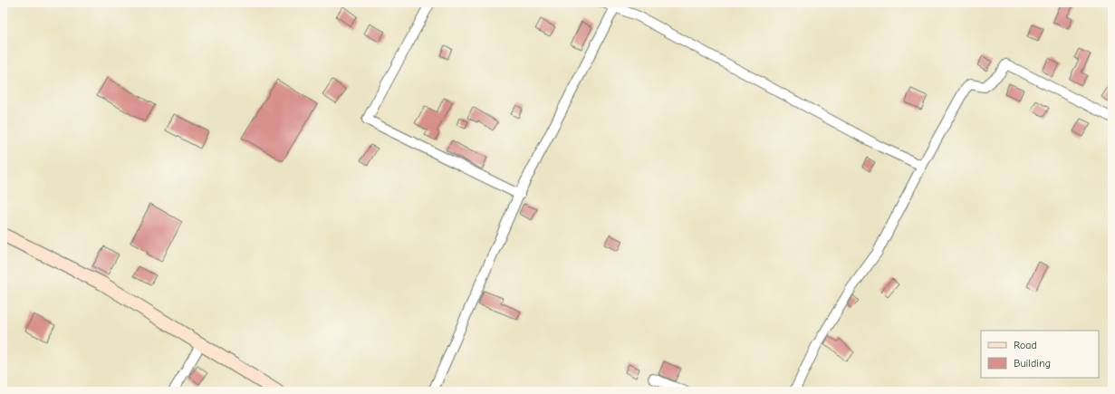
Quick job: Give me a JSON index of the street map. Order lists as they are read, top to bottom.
{
  "legend": ["Road", "Building"]
}
